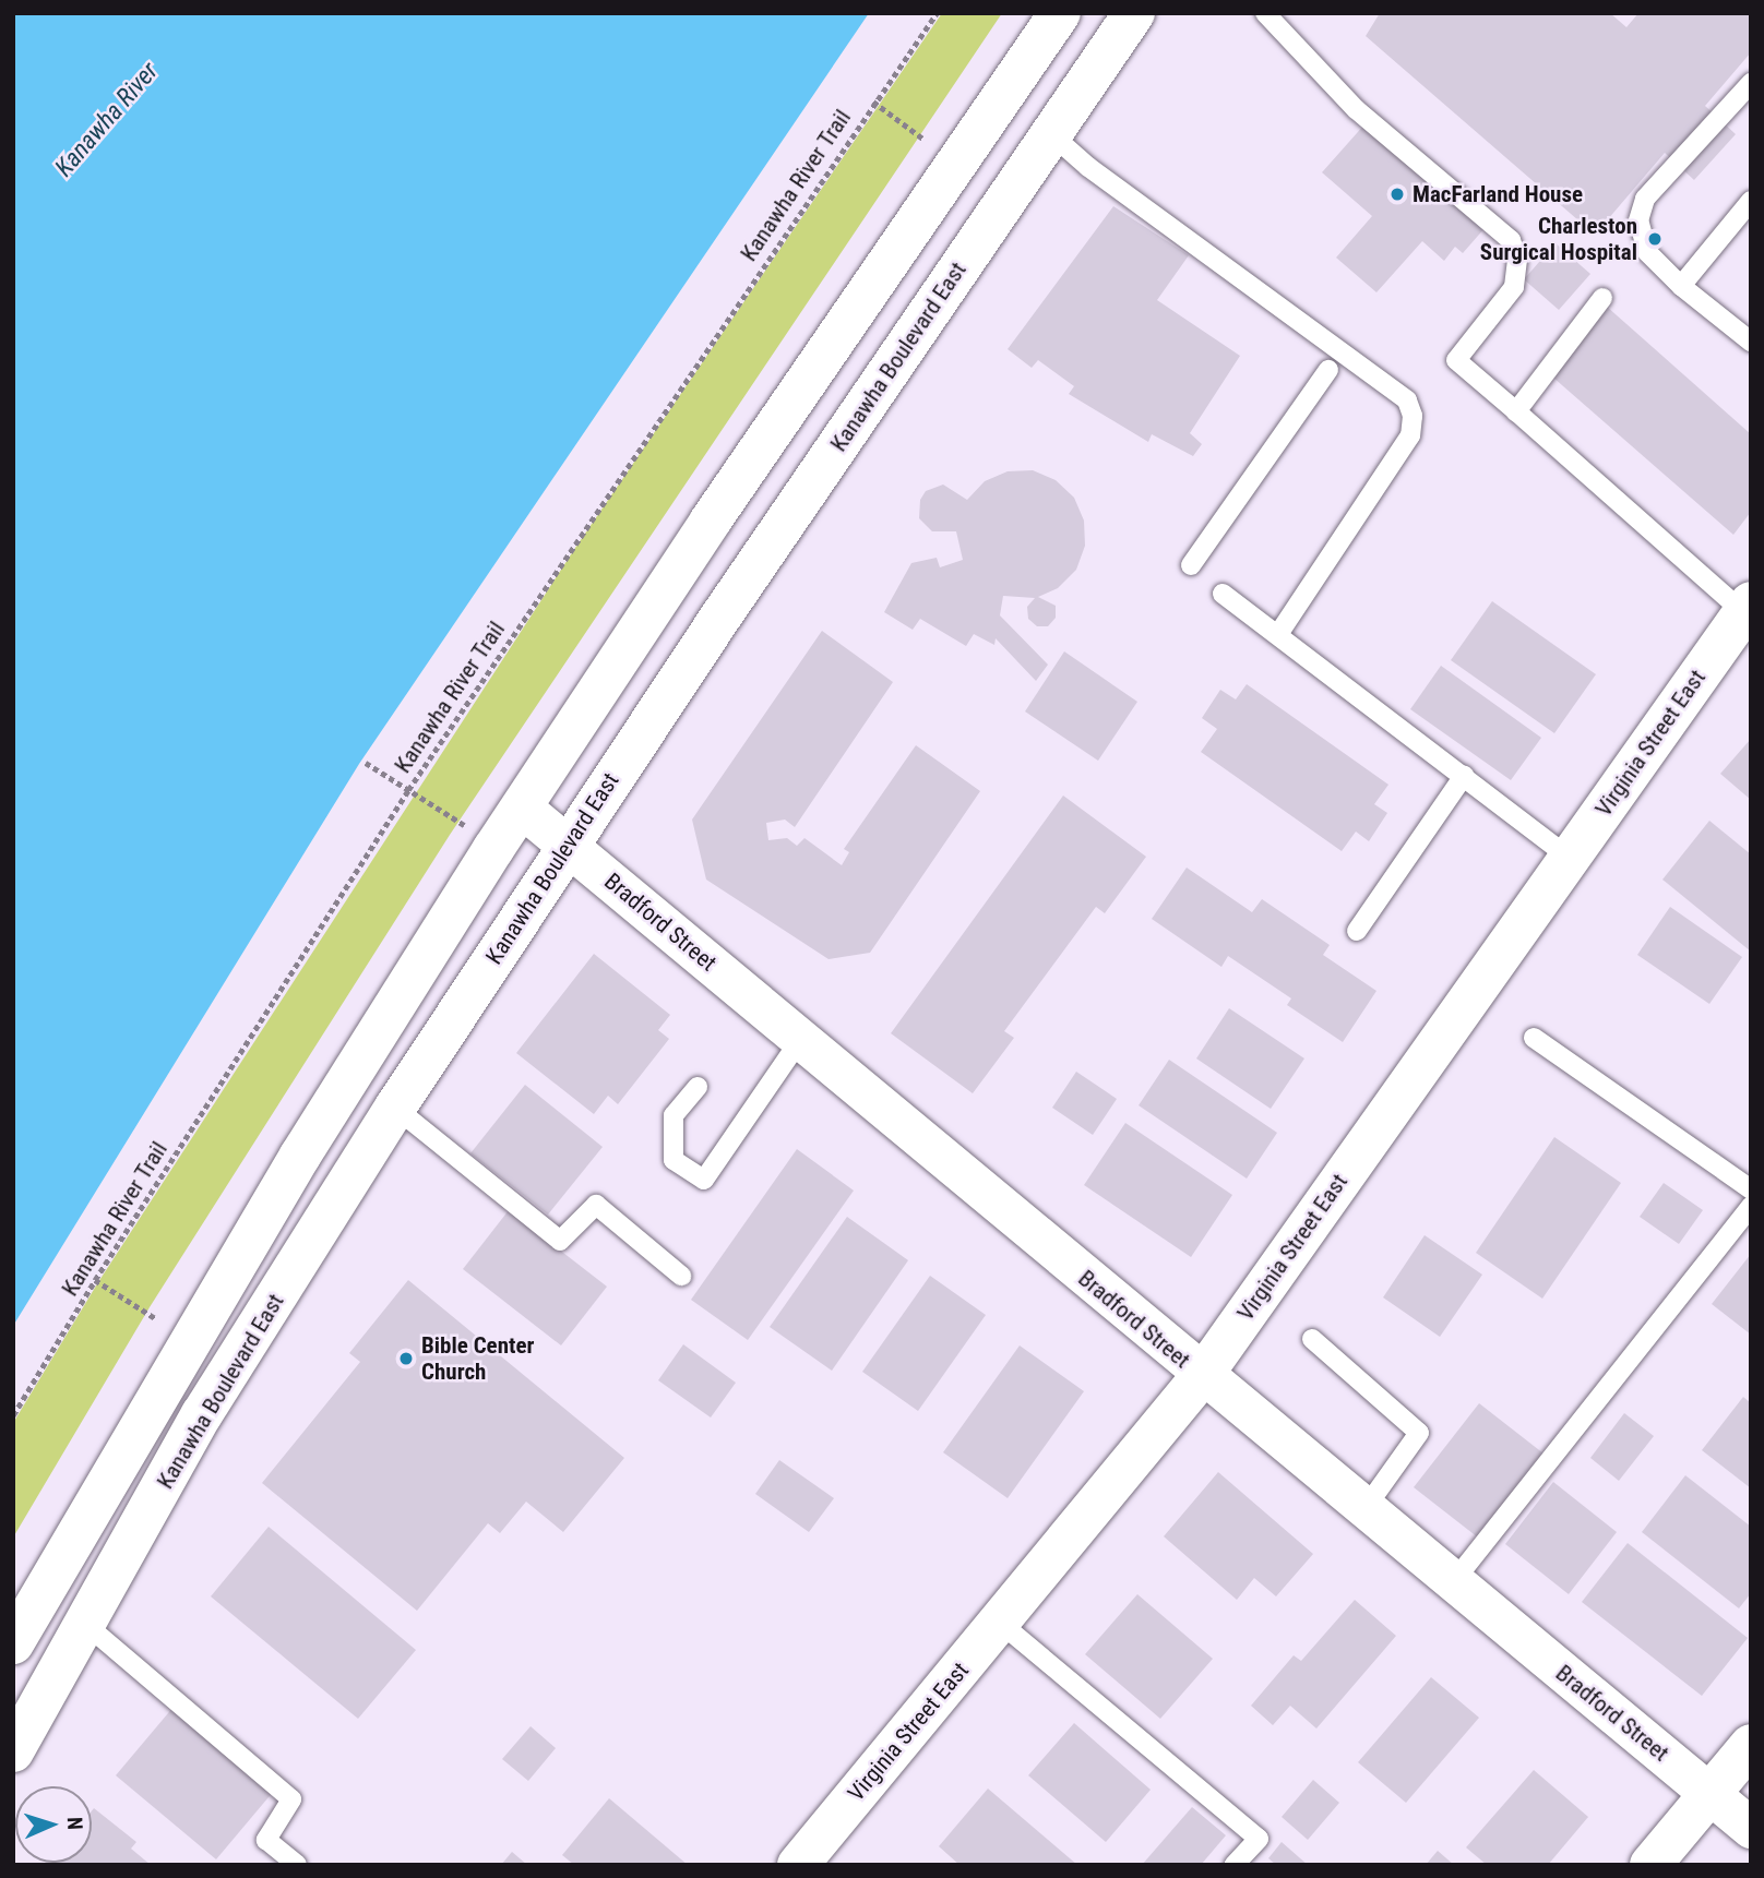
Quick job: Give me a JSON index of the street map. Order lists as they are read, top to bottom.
{
  "streets": {
    "main road": ["Kanawha Boulevard East", "Virginia Street East"],
    "street": ["Bradford Street"],
    "path": ["Kanawha River Trail"]
  },
  "crossings": [
    ["Kanawha Boulevard East", "Bradford Street"],
    ["Virginia Street East", "Bradford Street"]
  ],
  "water": ["Kanawha River"],
  "places": ["MacFarland House", "Charleston Surgical Hospital", "Bible Center Church"],
  "north": "right"
}
